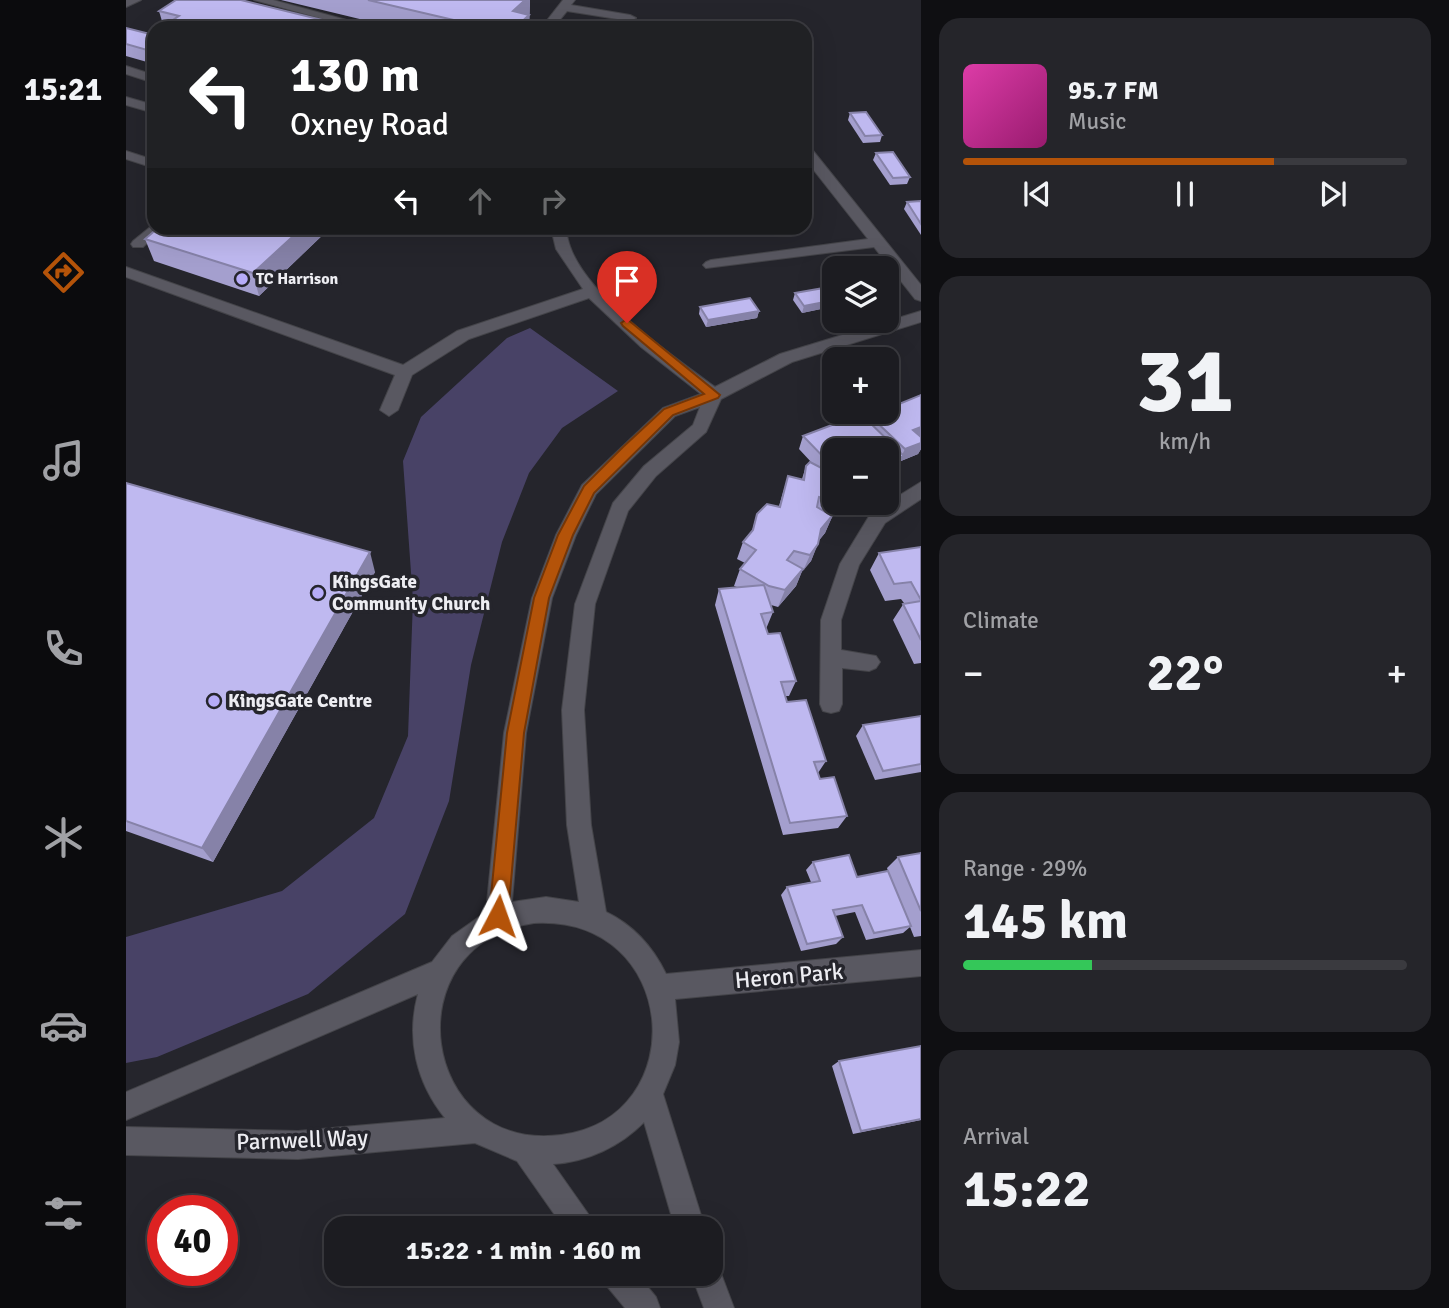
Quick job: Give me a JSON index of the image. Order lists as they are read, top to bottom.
{
  "streets": {
    "street": ["Heron Park", "Parnwell Way"]
  },
  "crossings": [
    ["Heron Park", "Parnwell Way"]
  ],
  "places": ["TC Harrison", "KingsGate Community Church", "KingsGate Centre"],
  "page": {
    "tabs": "15:21",
    "turn": ["130 m", "Oxney Road"],
    "song": ["95.7 FM", "Music"],
    "map_buttons": ["+", "−"],
    "tile": [
      ["31", "km/h"],
      "Climate",
      ["Range · 29%", "145 km"],
      ["Arrival", "15:22"]
    ],
    "heat": ["−", "22°", "+"],
    "limit": "40",
    "trip": "15:22 · 1 min · 160 m"
  }
}
